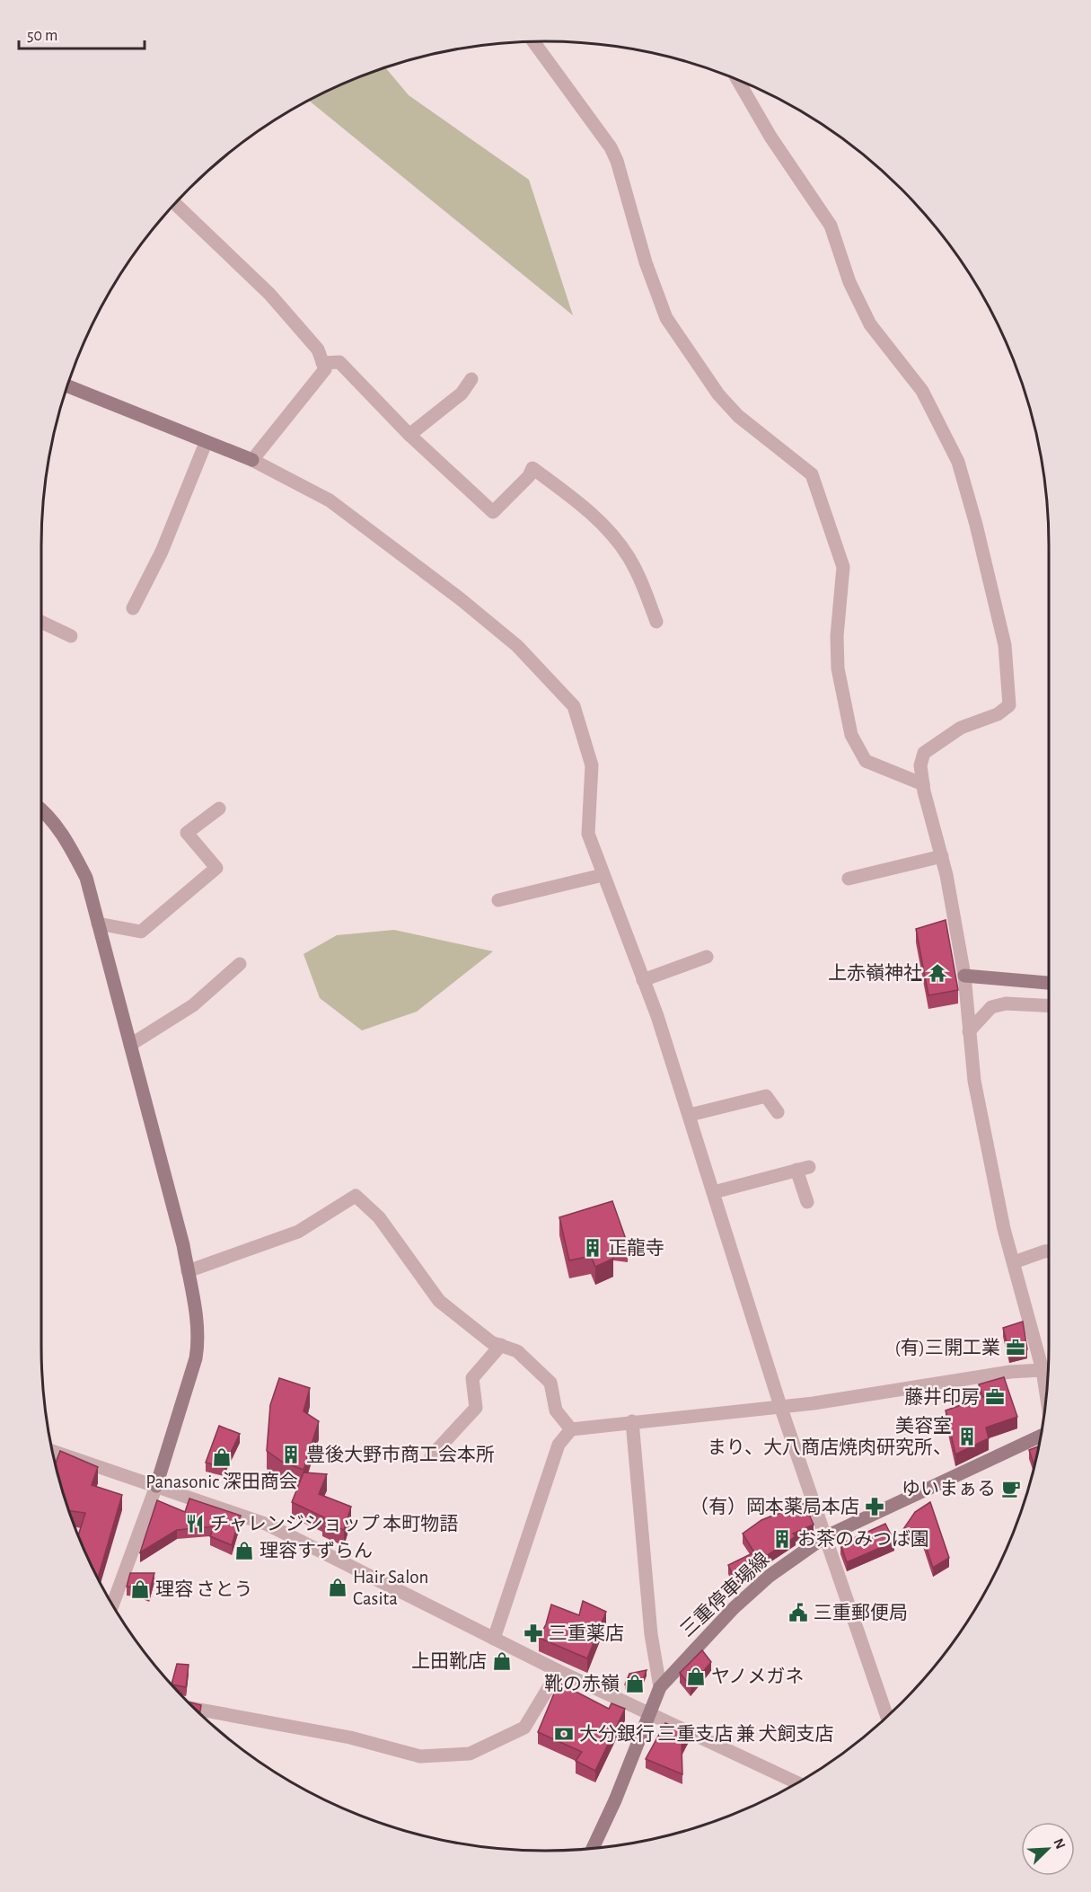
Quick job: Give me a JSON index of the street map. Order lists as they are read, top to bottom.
{
  "streets": {
    "street": ["三重停車場線"]
  },
  "places": {
    "temple": ["上赤嶺神社"],
    "building": [
      "正龍寺",
      "美容室 まり、大八商店焼肉研究所、",
      "豊後大野市商工会本所",
      "お茶のみつば園"
    ],
    "office": ["(有)三開工業", "藤井印房"],
    "shop": [
      "Panasonic 深田商会",
      "理容すずらん",
      "Hair Salon Casita",
      "理容 さとう",
      "上田靴店",
      "ヤノメガネ",
      "靴の赤嶺"
    ],
    "cafe": ["ゆいまぁる"],
    "pharmacy": ["（有）岡本薬局本店", "三重薬店"],
    "restaurant": ["チャレンジショップ 本町物語"],
    "public building": ["三重郵便局"],
    "bank": ["大分銀行 三重支店 兼 犬飼支店"]
  },
  "scale_bar": "50 m",
  "north": "top right"
}
